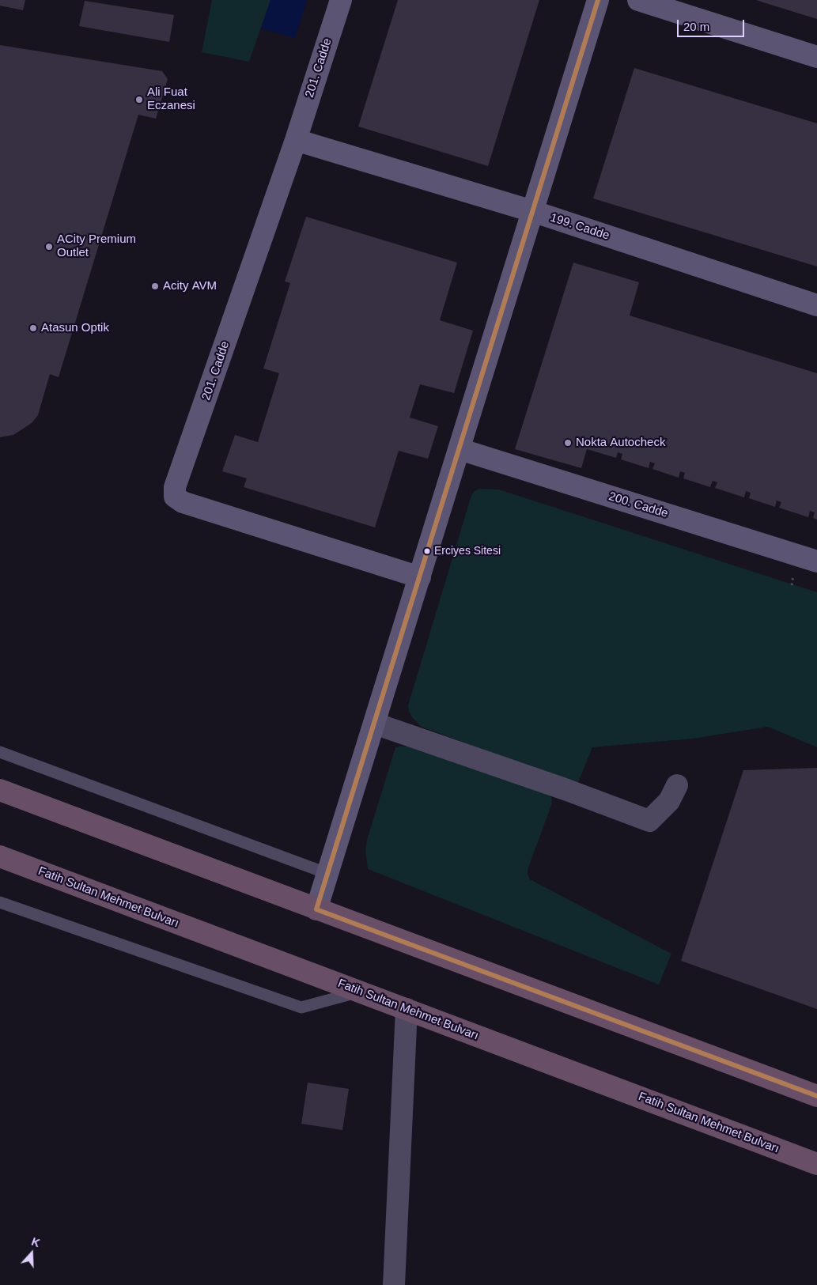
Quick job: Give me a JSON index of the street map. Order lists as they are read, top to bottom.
{
  "streets": {
    "highway": ["Fatih Sultan Mehmet Bulvarı"],
    "street": ["201. Cadde", "199. Cadde", "200. Cadde"]
  },
  "crossings": [
    ["201. Cadde", "199. Cadde"]
  ],
  "places": [
    "Ali Fuat Eczanesi",
    "ACity Premium Outlet",
    "Acity AVM",
    "Atasun Optik",
    "Nokta Autocheck",
    "Erciyes Sitesi"
  ],
  "scale_bar": "20 m",
  "north": "top"
}
